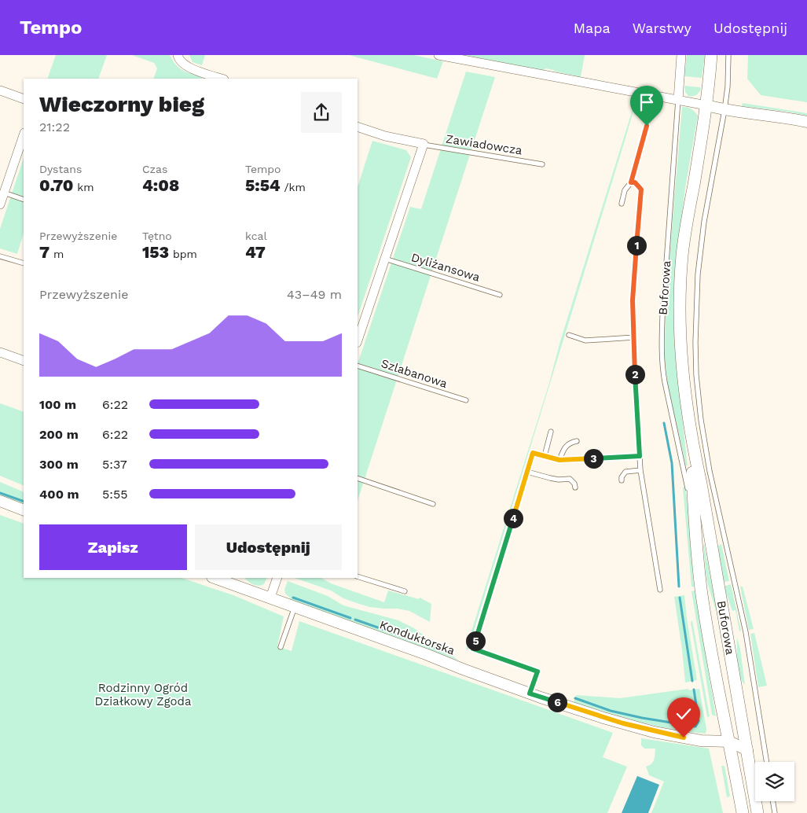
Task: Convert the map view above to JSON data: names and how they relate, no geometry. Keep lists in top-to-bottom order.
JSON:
{
  "streets": {
    "main road": ["Buforowa"],
    "street": ["Konduktorska"],
    "lane": ["Zawiadowcza", "Dyliżansowa", "Szlabanowa"]
  },
  "crossings": [
    ["Buforowa", "Konduktorska"]
  ],
  "parks": ["Rodzinny Ogród Działkowy Zgoda"],
  "page": {
    "header": "Tempo",
    "nav": ["Mapa", "Warstwy", "Udostępnij"],
    "heading": ["Wieczorny bieg", "21:22"],
    "stats": [
      ["Dystans", "0.70 km"],
      ["Czas", "4:08"],
      ["Tempo", "5:54 /km"],
      ["Przewyższenie", "7 m"],
      ["Tętno", "153 bpm"],
      ["kcal", "47"]
    ],
    "pins": [
      "1",
      "2",
      "3",
      "4",
      "5",
      "6"
    ],
    "chart": ["Przewyższenie", "43–49 m"],
    "list": [
      {
        "name": "100 m",
        "note": "6:22"
      },
      {
        "name": "200 m",
        "note": "6:22"
      },
      {
        "name": "300 m",
        "note": "5:37"
      },
      {
        "name": "400 m",
        "note": "5:55"
      }
    ],
    "buttons": ["Zapisz", "Udostępnij"]
  }
}
